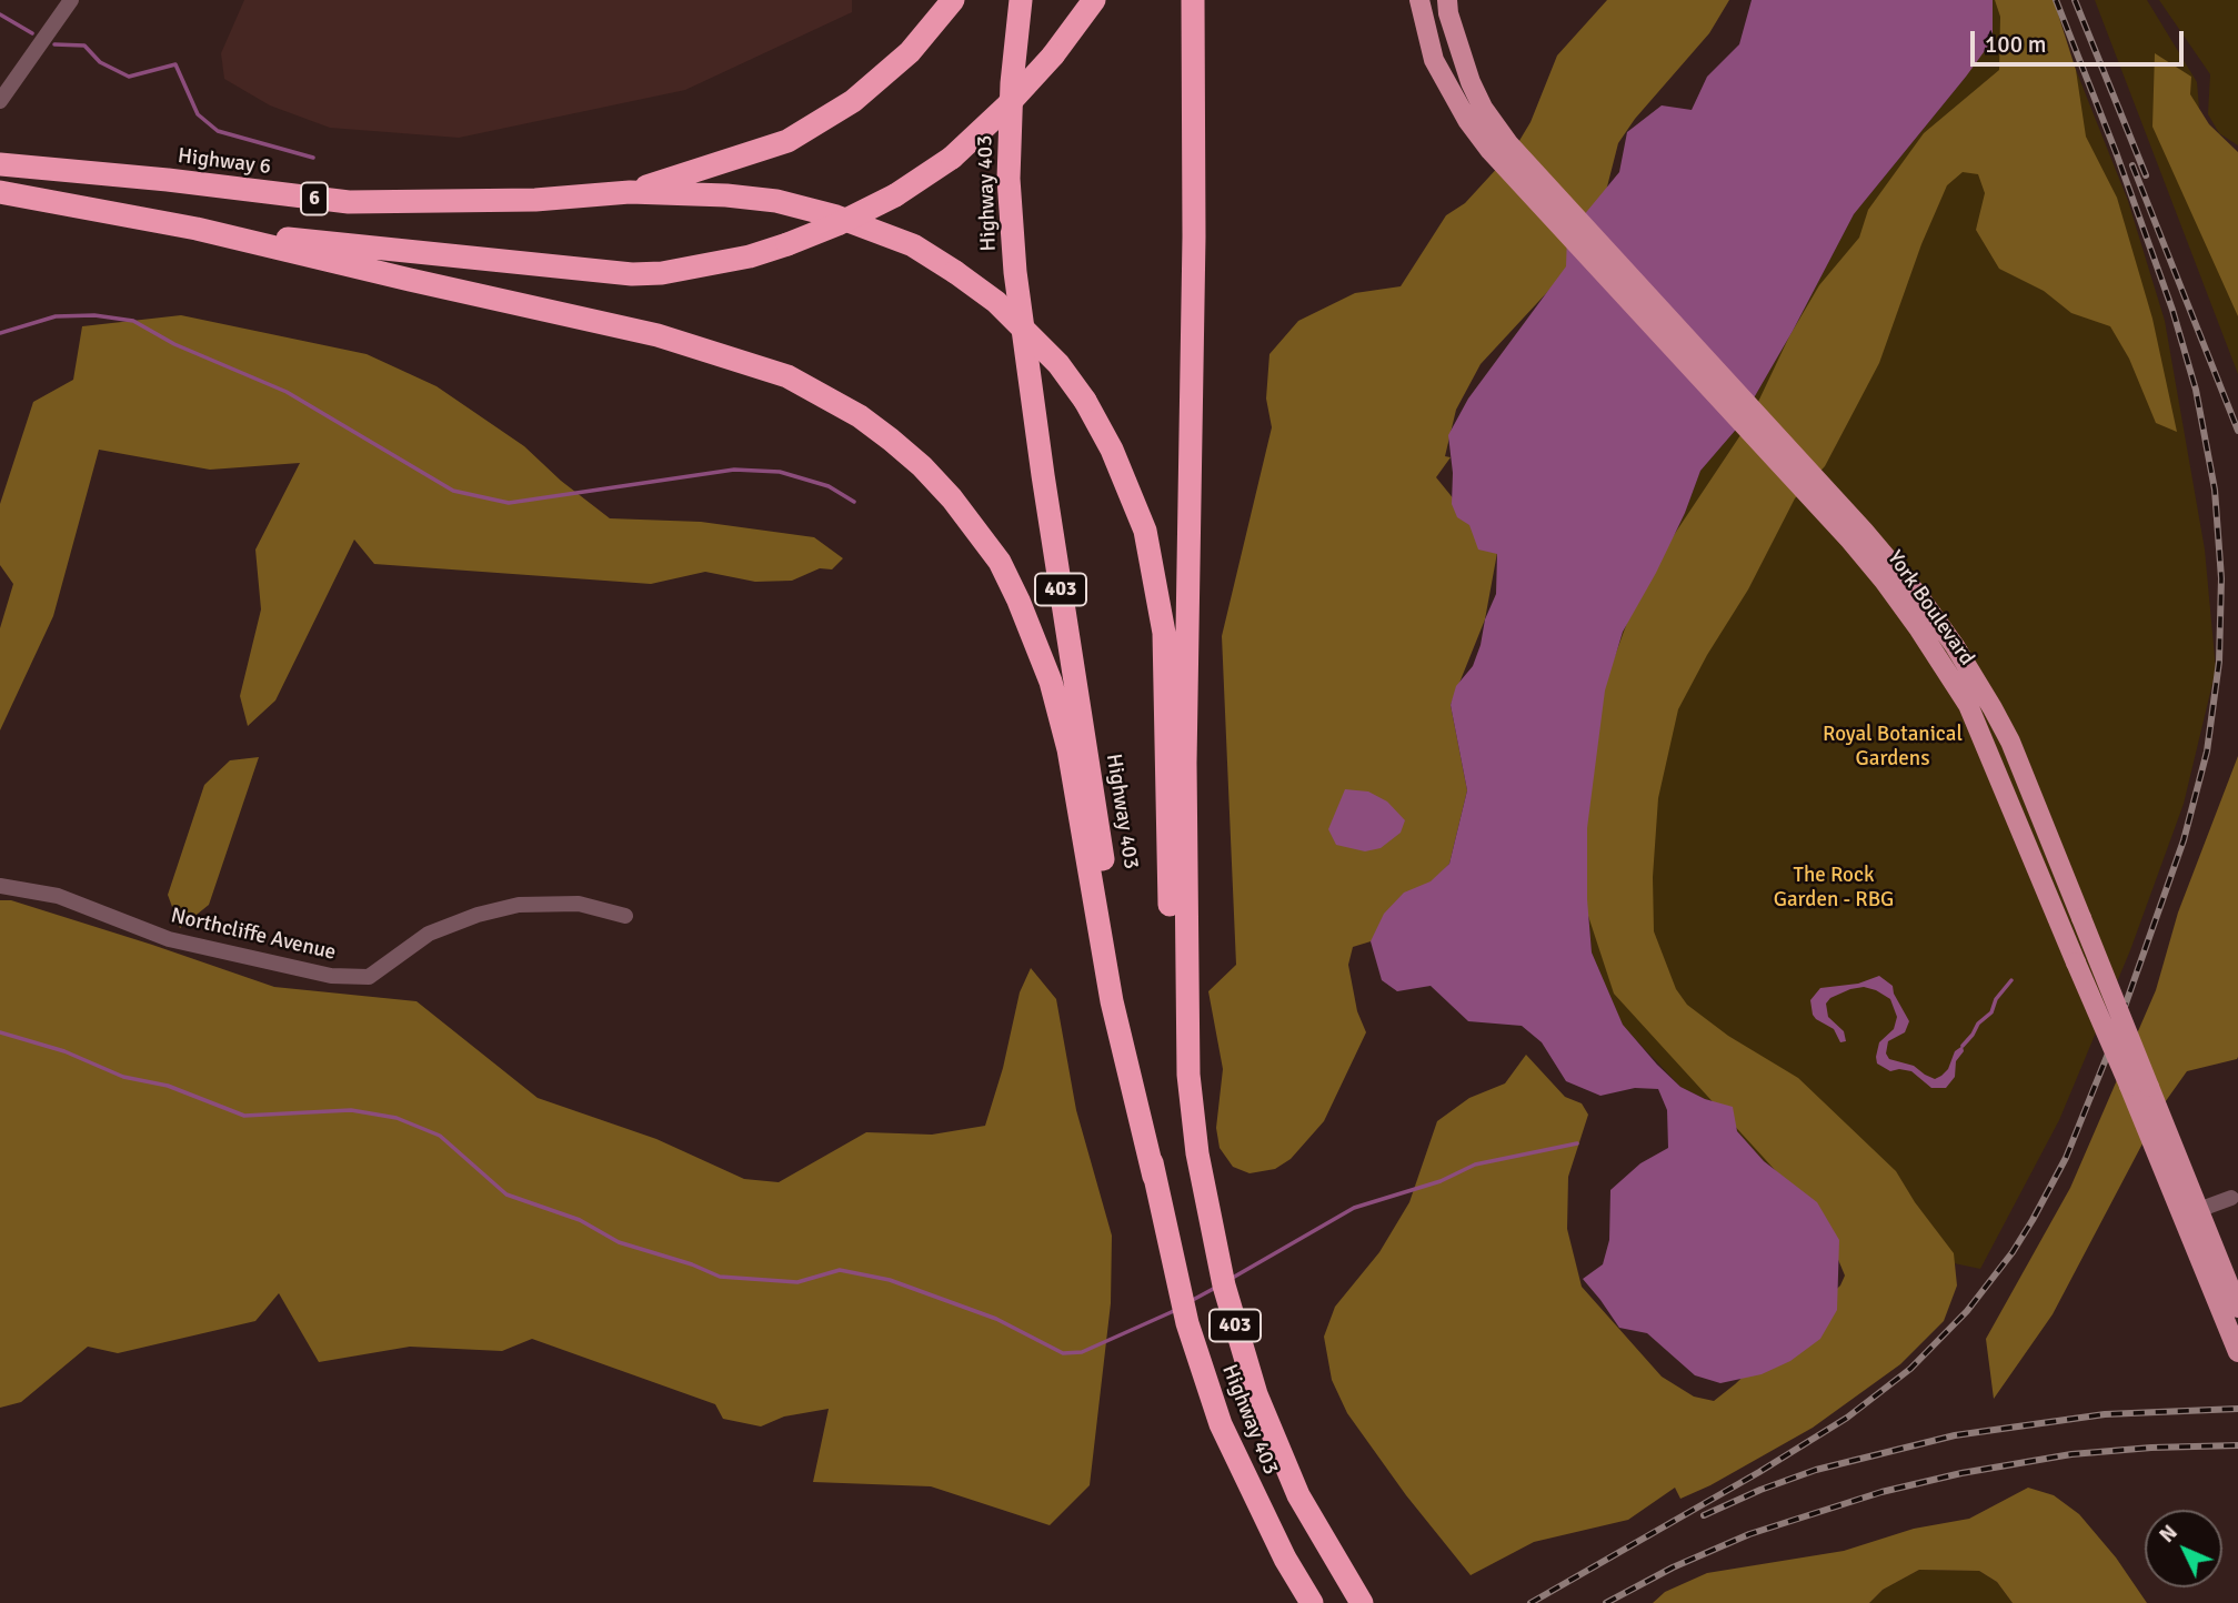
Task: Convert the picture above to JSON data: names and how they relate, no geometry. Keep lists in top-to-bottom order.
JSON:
{
  "streets": {
    "highway": [
      "Highway 6",
      "Highway 403",
      "6",
      "403"
    ],
    "main road": ["York Boulevard"],
    "street": ["Northcliffe Avenue"]
  },
  "parks": ["Royal Botanical Gardens", "The Rock Garden - RBG"],
  "scale_bar": "100 m",
  "north": "top left"
}
